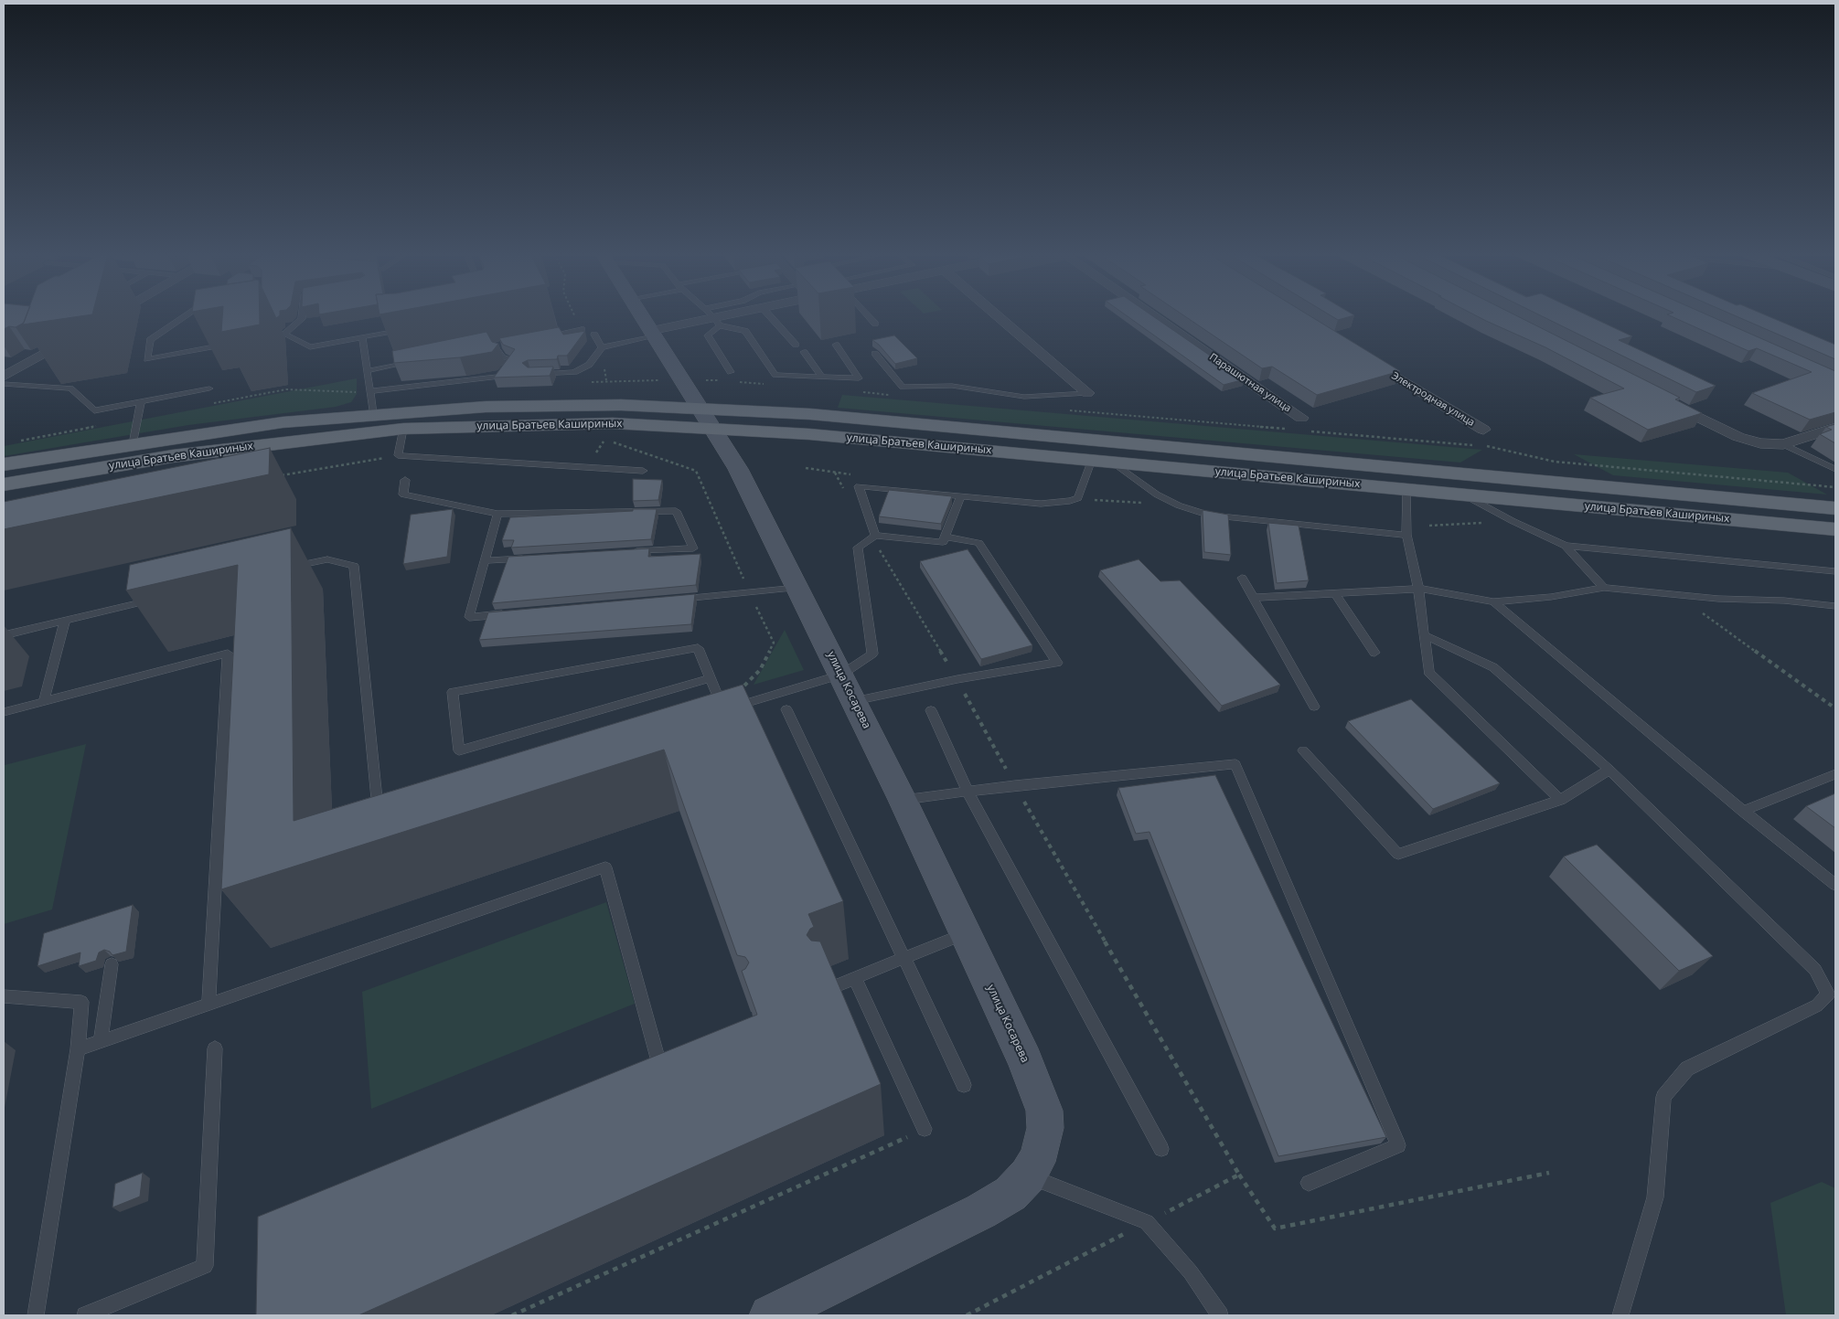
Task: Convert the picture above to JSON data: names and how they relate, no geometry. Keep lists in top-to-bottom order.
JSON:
{
  "streets": {
    "main road": ["улица Братьев Кашириных", "улица Косарева"],
    "street": ["Парашютная улица", "Электродная улица"]
  },
  "crossings": [
    ["улица Братьев Кашириных", "улица Косарева"]
  ]
}
